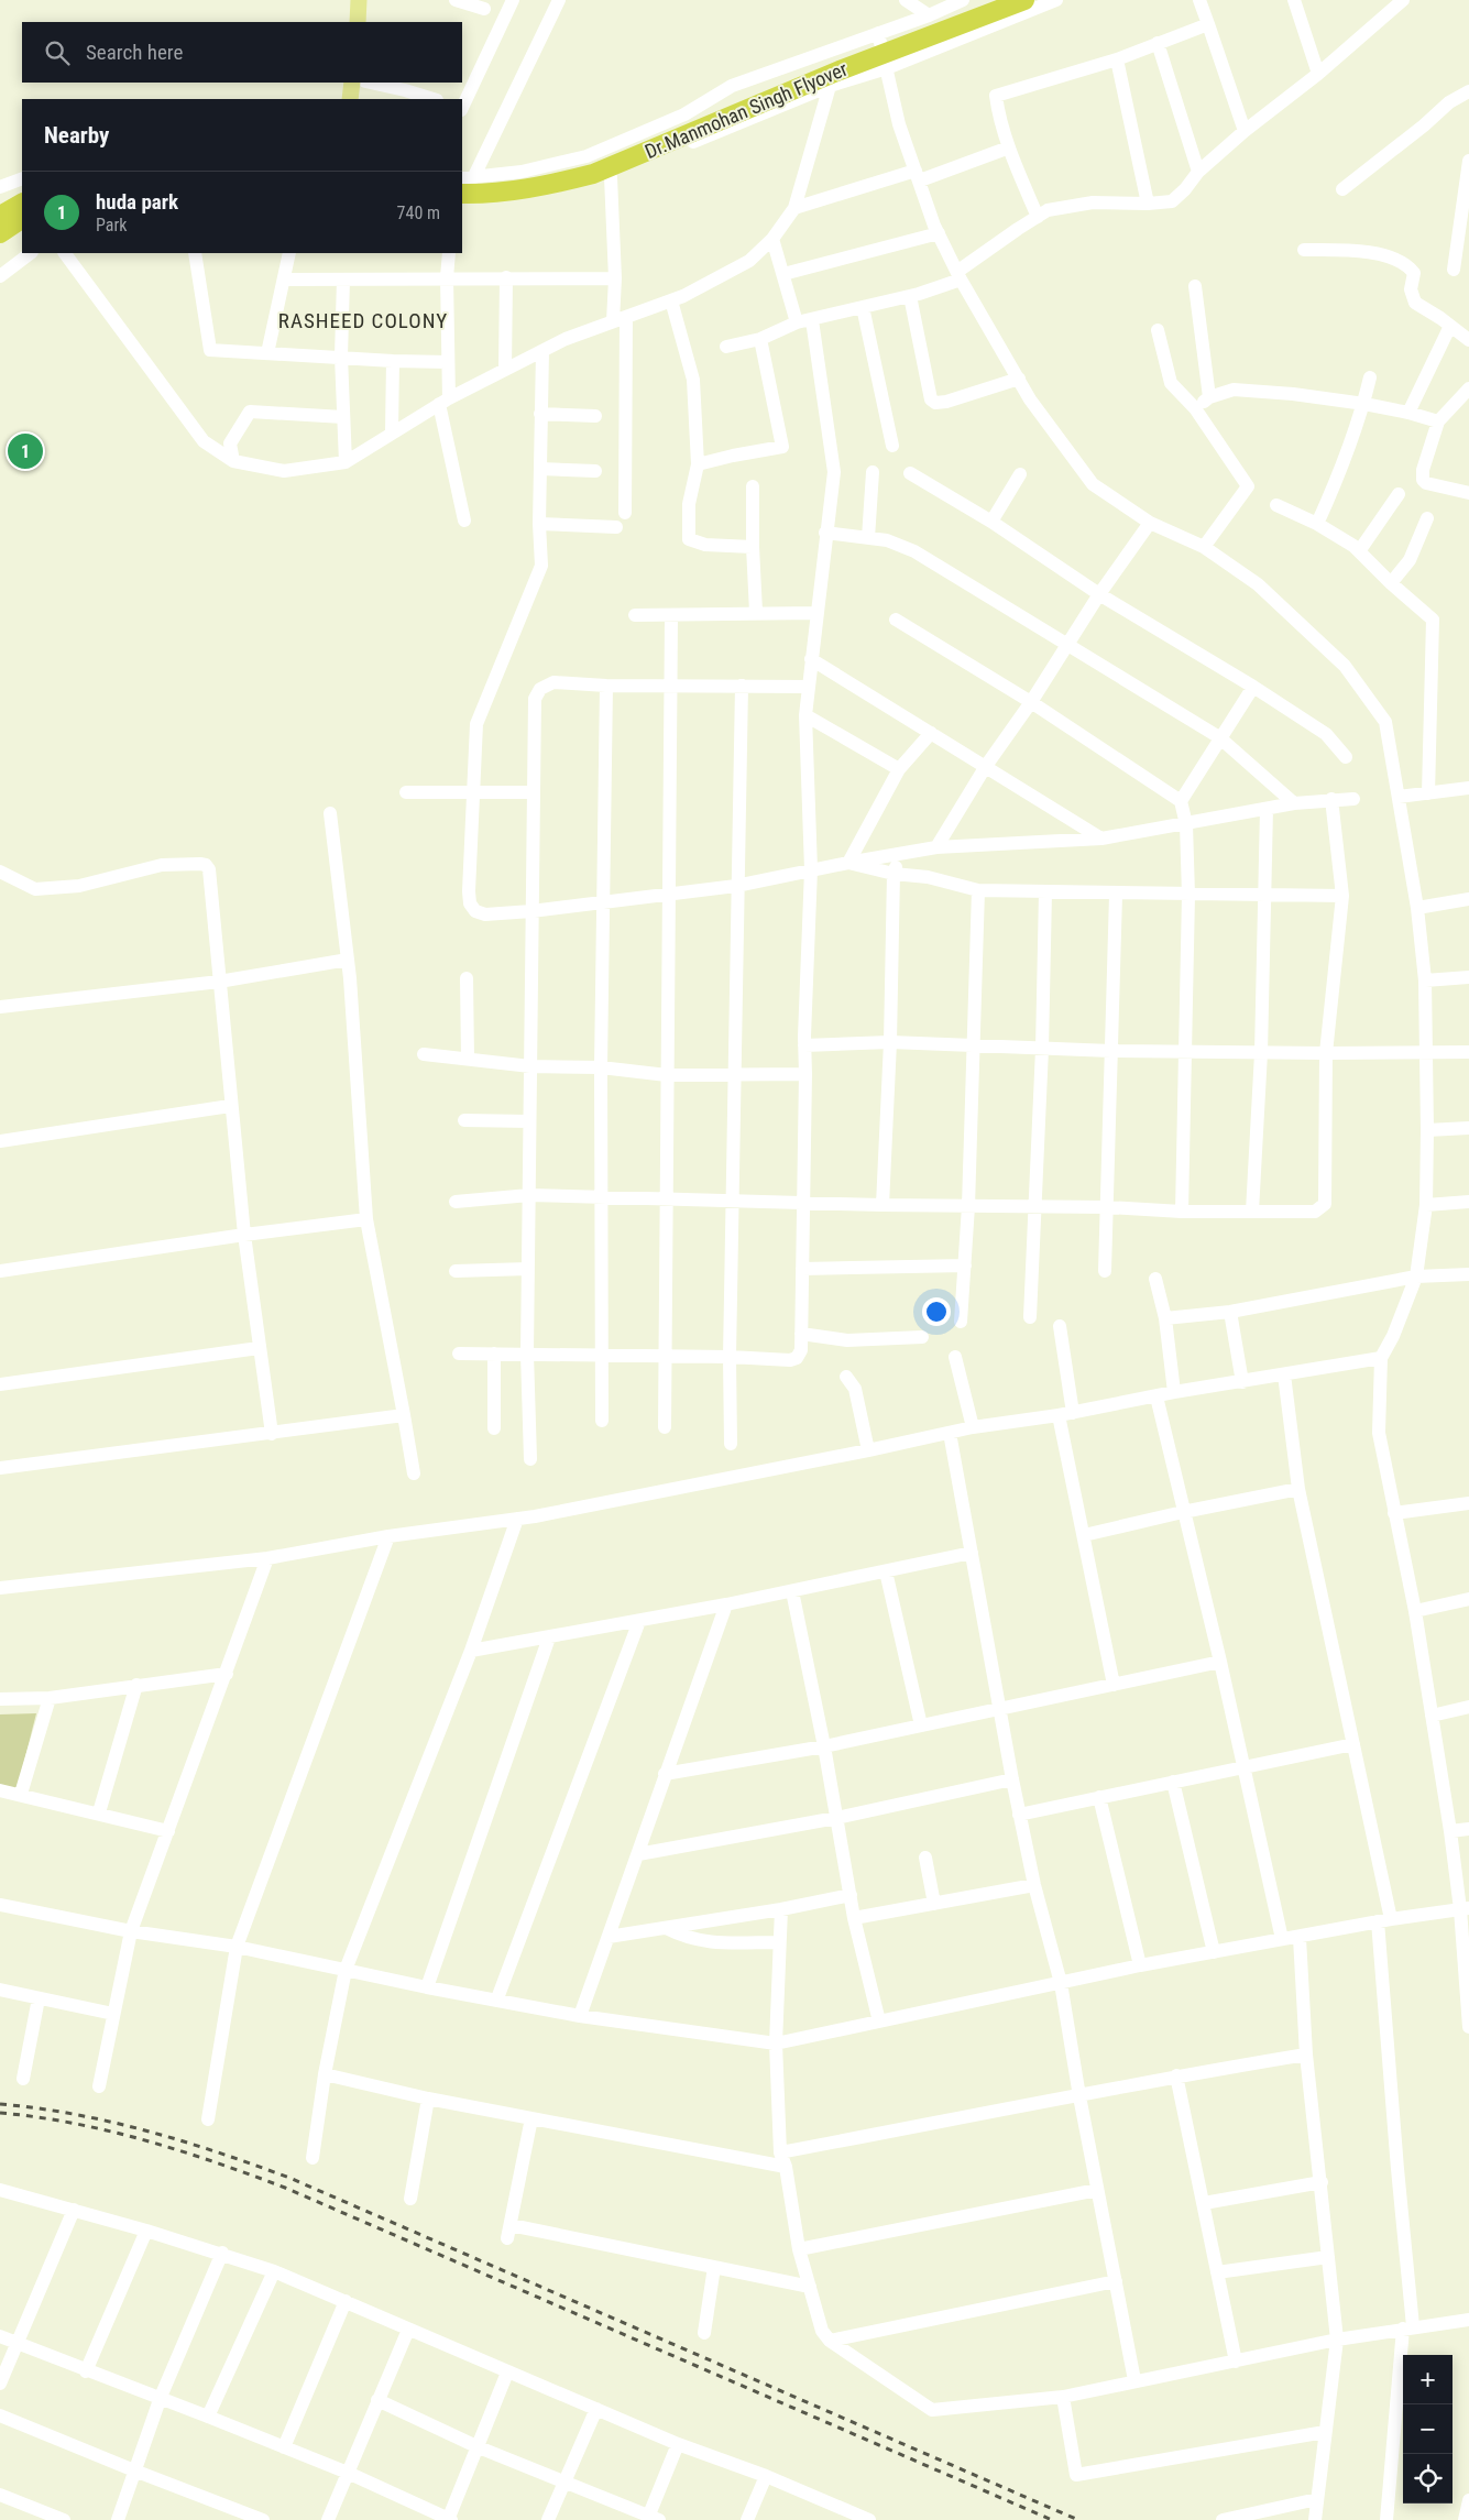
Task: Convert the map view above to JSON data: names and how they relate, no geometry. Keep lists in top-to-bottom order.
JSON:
{
  "streets": {
    "highway": ["Dr.Manmohan Singh Flyover"]
  },
  "districts": ["RASHEED COLONY"],
  "page": {
    "search": "Search here",
    "heading": "Nearby",
    "list": [
      {
        "mark": "1",
        "name": "huda park",
        "note": "Park",
        "value": "740 m"
      }
    ],
    "pins": "1",
    "map_buttons": ["+", "−"]
  }
}
